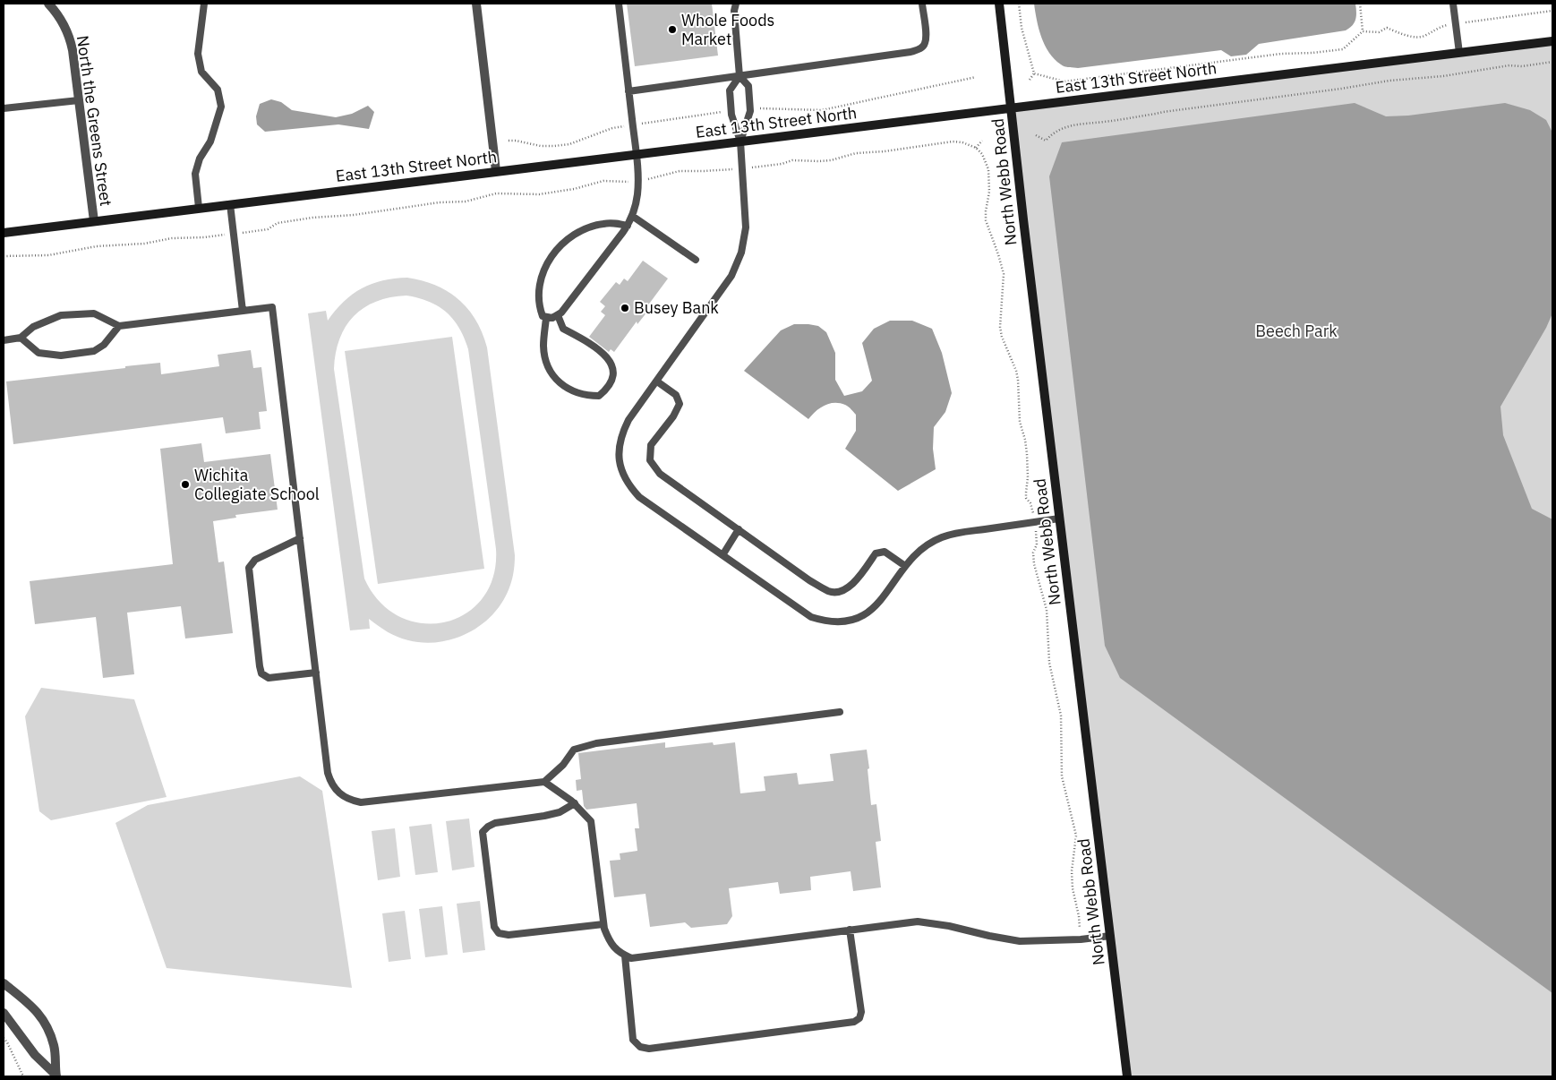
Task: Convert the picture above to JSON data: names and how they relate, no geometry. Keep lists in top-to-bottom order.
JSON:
{
  "streets": {
    "main road": ["East 13th Street North", "North Webb Road"],
    "street": ["North the Greens Street"]
  },
  "crossings": [
    ["East 13th Street North", "North the Greens Street"],
    ["East 13th Street North", "North Webb Road"]
  ],
  "parks": ["Beech Park"],
  "places": ["Whole Foods Market", "Busey Bank", "Wichita Collegiate School"]
}
